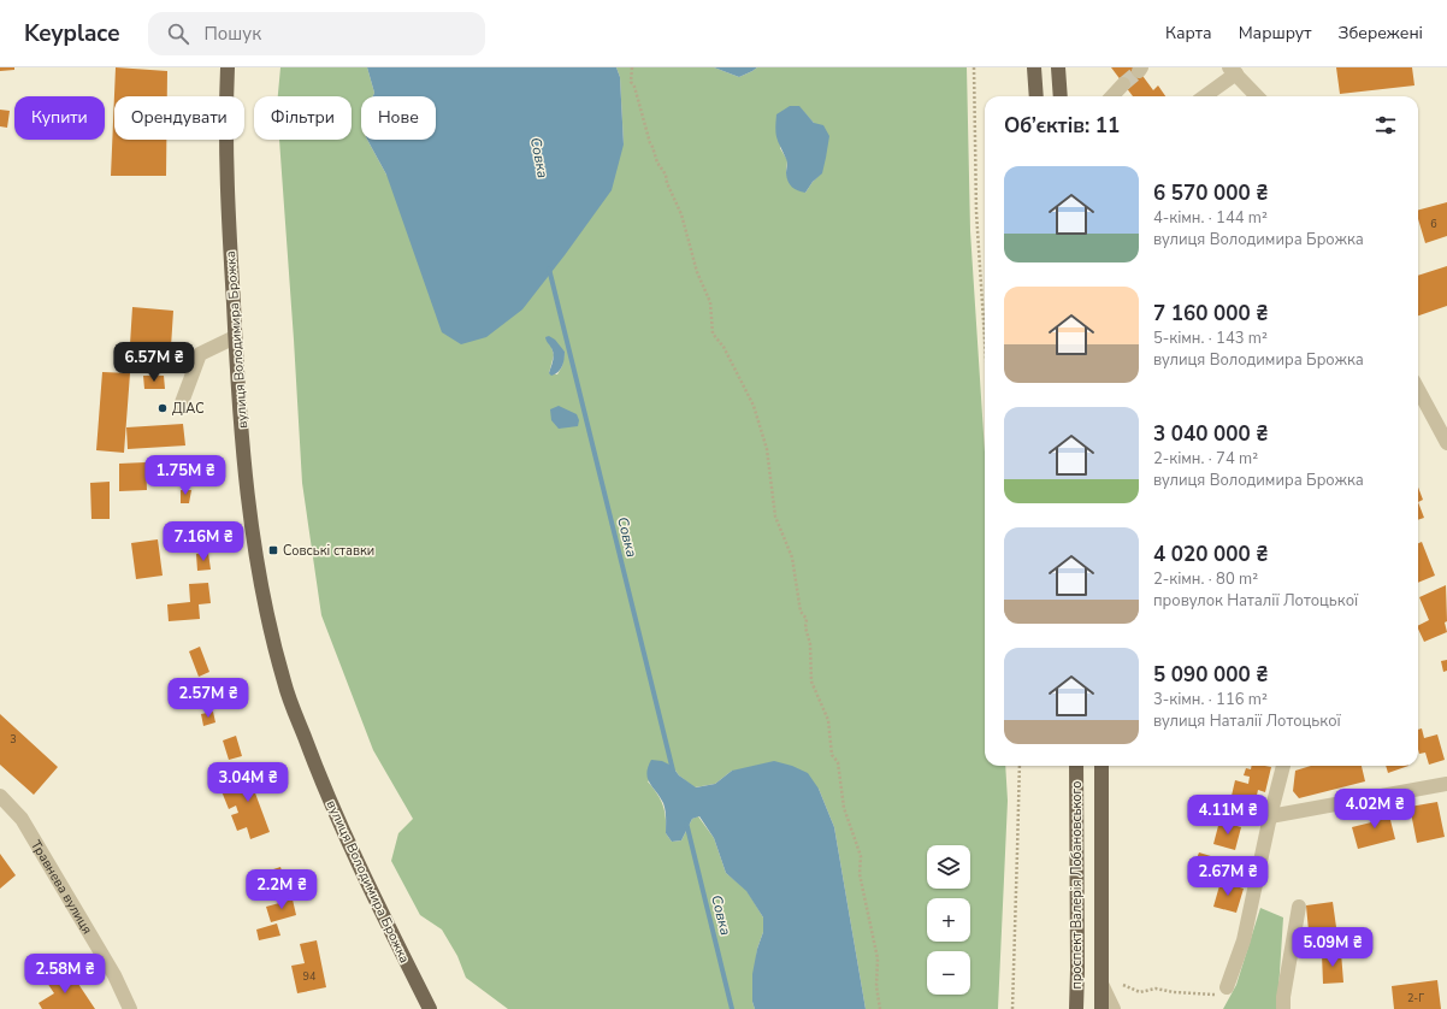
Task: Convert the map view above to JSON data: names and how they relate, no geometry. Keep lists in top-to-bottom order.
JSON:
{
  "streets": {
    "main road": ["вулиця Володимира Брожка", "проспект Валерія Лобановського"],
    "street": ["Травнева вулиця"]
  },
  "water": ["Совка"],
  "places": {
    "other": ["ДІАС"],
    "transit": ["Совські ставки"]
  },
  "house_numbers": [
    "6",
    "3",
    "94",
    "2-Г"
  ],
  "page": {
    "header": "Keyplace",
    "search": "Пошук",
    "nav": ["Карта", "Маршрут", "Збережені"],
    "chip": [
      "Купити",
      "Орендувати",
      "Фільтри",
      "Нове"
    ],
    "heading": "Об’єктів: 11",
    "list": [
      {
        "name": "6 570 000 ₴",
        "note": "4-кімн. · 144 m² · вулиця Володимира Брожка"
      },
      {
        "name": "7 160 000 ₴",
        "note": "5-кімн. · 143 m² · вулиця Володимира Брожка"
      },
      {
        "name": "3 040 000 ₴",
        "note": "2-кімн. · 74 m² · вулиця Володимира Брожка"
      },
      {
        "name": "4 020 000 ₴",
        "note": "2-кімн. · 80 m² · провулок Наталії Лотоцької"
      },
      {
        "name": "5 090 000 ₴",
        "note": "3-кімн. · 116 m² · вулиця Наталії Лотоцької"
      }
    ],
    "price": [
      "6.57M ₴",
      "1.75M ₴",
      "7.16M ₴",
      "2.57M ₴",
      "3.04M ₴",
      "4.02M ₴",
      "4.11M ₴",
      "2.67M ₴",
      "2.2M ₴",
      "5.09M ₴",
      "2.58M ₴"
    ],
    "map_buttons": ["+", "−"]
  }
}
